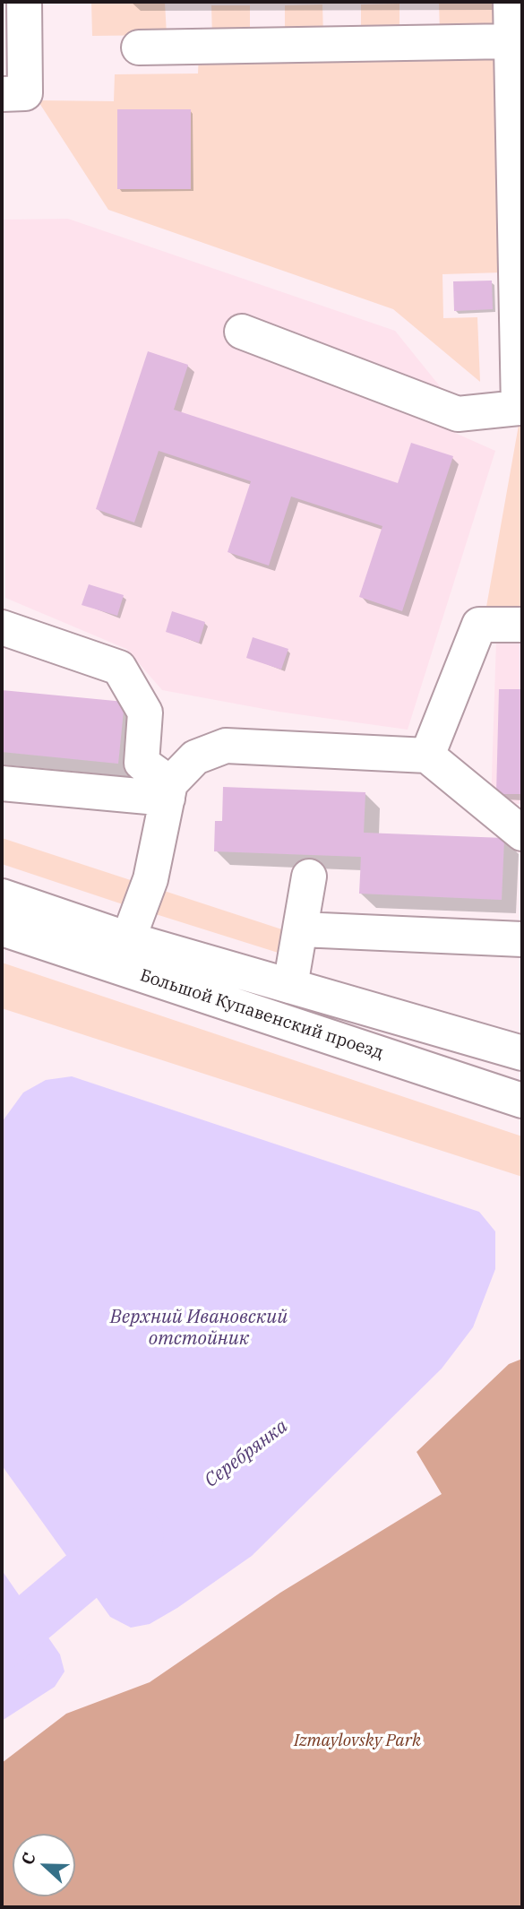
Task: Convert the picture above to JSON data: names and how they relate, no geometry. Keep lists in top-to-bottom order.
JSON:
{
  "streets": {
    "main road": ["Большой Купавенский проезд"]
  },
  "water": ["Верхний Ивановский отстойник", "Серебрянка"],
  "parks": ["Izmaylovsky Park"],
  "north": "left"
}
